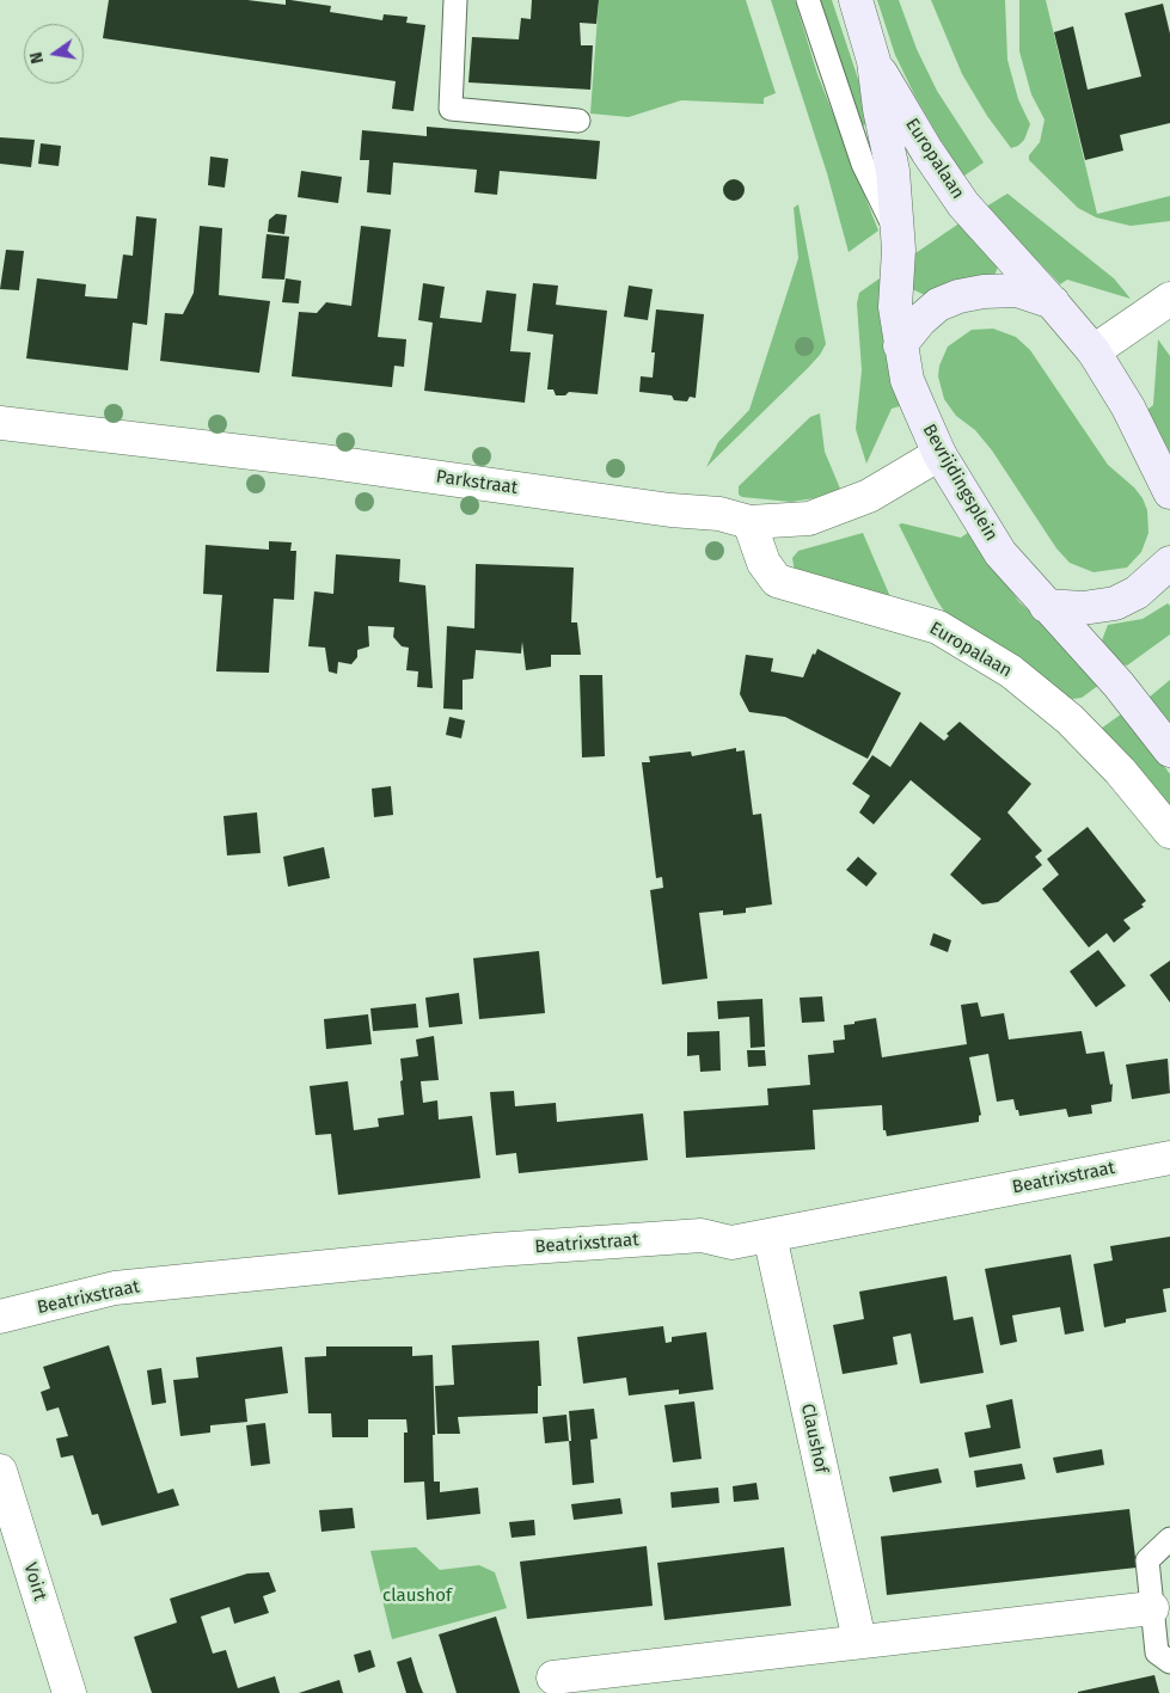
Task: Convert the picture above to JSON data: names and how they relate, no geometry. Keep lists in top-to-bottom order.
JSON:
{
  "streets": {
    "main road": ["Europalaan", "Bevrijdingsplein"],
    "street": [
      "Parkstraat",
      "Beatrixstraat",
      "Claushof",
      "Voirt"
    ]
  },
  "crossings": [
    ["Europalaan", "Parkstraat"],
    ["Europalaan", "Bevrijdingsplein"],
    ["Parkstraat", "Bevrijdingsplein"],
    ["Beatrixstraat", "Claushof"]
  ],
  "parks": ["claushof"],
  "north": "left"
}
